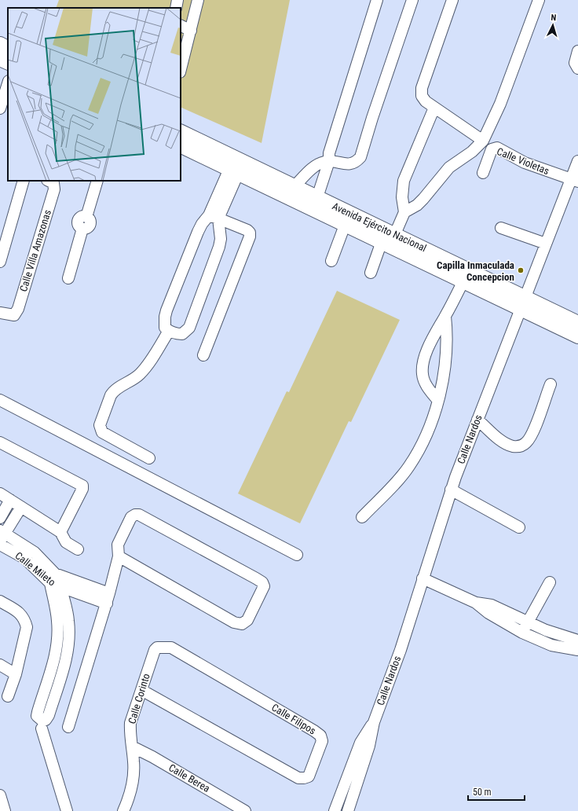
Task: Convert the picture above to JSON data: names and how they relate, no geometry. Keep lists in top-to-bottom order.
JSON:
{
  "streets": {
    "main road": ["Avenida Ejército Nacional"],
    "street": [
      "Calle Violetas",
      "Calle Villa Amazonas",
      "Calle Nardos",
      "Calle Mileto",
      "Calle Corinto",
      "Calle Filipos",
      "Calle Berea"
    ]
  },
  "crossings": [
    ["Calle Violetas", "Calle Nardos"],
    ["Avenida Ejército Nacional", "Calle Nardos"],
    ["Calle Corinto", "Calle Filipos"],
    ["Calle Corinto", "Calle Berea"]
  ],
  "places": ["Capilla Inmaculada Concepcion"],
  "scale_bar": "50 m",
  "north": "top"
}
